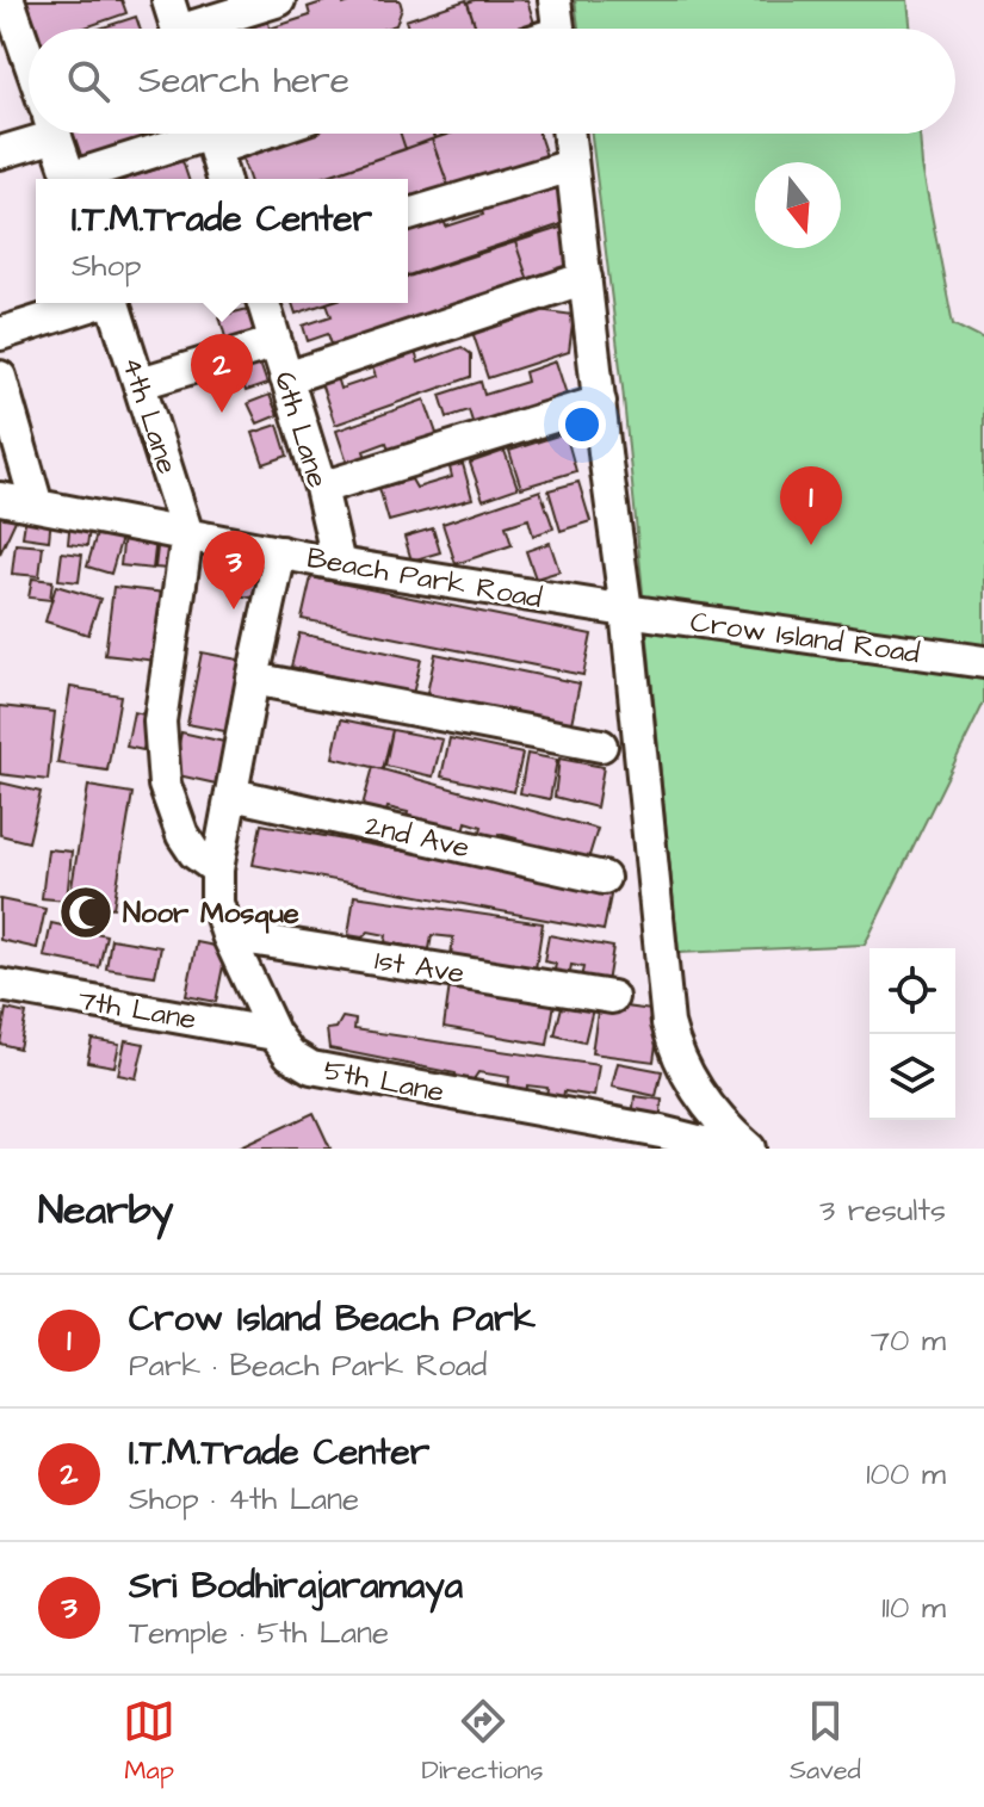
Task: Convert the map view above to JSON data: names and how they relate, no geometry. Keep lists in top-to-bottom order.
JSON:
{
  "streets": {
    "street": [
      "4th Lane",
      "6th Lane",
      "Beach Park Road",
      "Crow Island Road",
      "2nd Ave",
      "1st Ave",
      "7th Lane",
      "5th Lane"
    ]
  },
  "crossings": [
    ["4th Lane", "Beach Park Road"],
    ["6th Lane", "Beach Park Road"],
    ["Beach Park Road", "Crow Island Road"],
    ["Beach Park Road", "5th Lane"],
    ["2nd Ave", "5th Lane"],
    ["1st Ave", "5th Lane"],
    ["7th Lane", "5th Lane"]
  ],
  "places": {
    "mosque": ["Noor Mosque"]
  },
  "north": "bottom",
  "page": {
    "search": "Search here",
    "popup": ["I.T.M.Trade Center", "Shop"],
    "pins": ["2", "1", "3"],
    "heading": ["Nearby", "3 results"],
    "list": [
      {
        "mark": "1",
        "name": "Crow Island Beach Park",
        "note": "Park · Beach Park Road",
        "value": "70 m"
      },
      {
        "mark": "2",
        "name": "I.T.M.Trade Center",
        "note": "Shop · 4th Lane",
        "value": "100 m"
      },
      {
        "mark": "3",
        "name": "Sri Bodhirajaramaya",
        "note": "Temple · 5th Lane",
        "value": "110 m"
      }
    ],
    "nav": ["Map", "Directions", "Saved"]
  }
}
